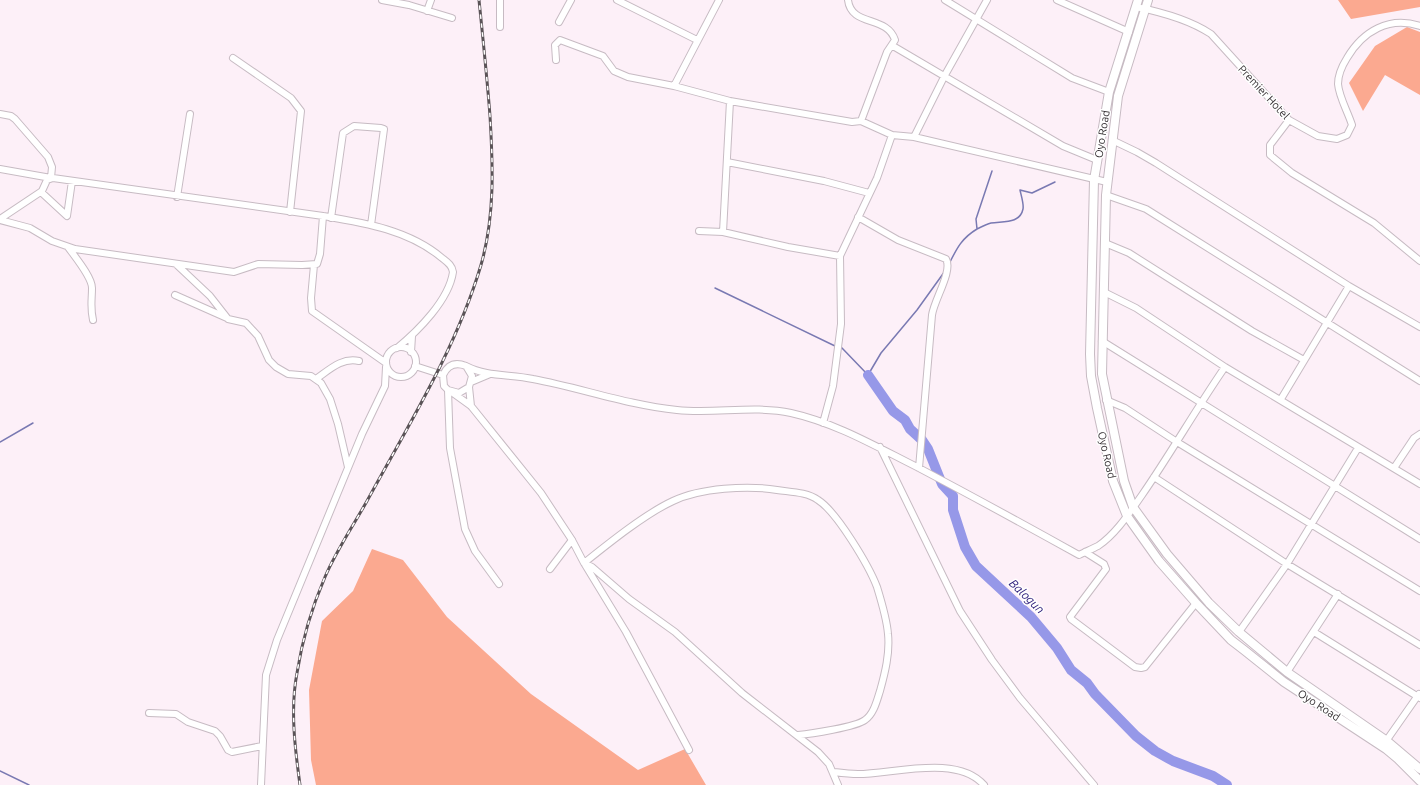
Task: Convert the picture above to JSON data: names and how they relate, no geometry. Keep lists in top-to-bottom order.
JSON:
{
  "streets": {
    "main road": ["Oyo Road"],
    "street": ["Premier Hotel"]
  },
  "crossings": [
    ["Premier Hotel", "Oyo Road"]
  ],
  "water": ["Balogun"]
}
